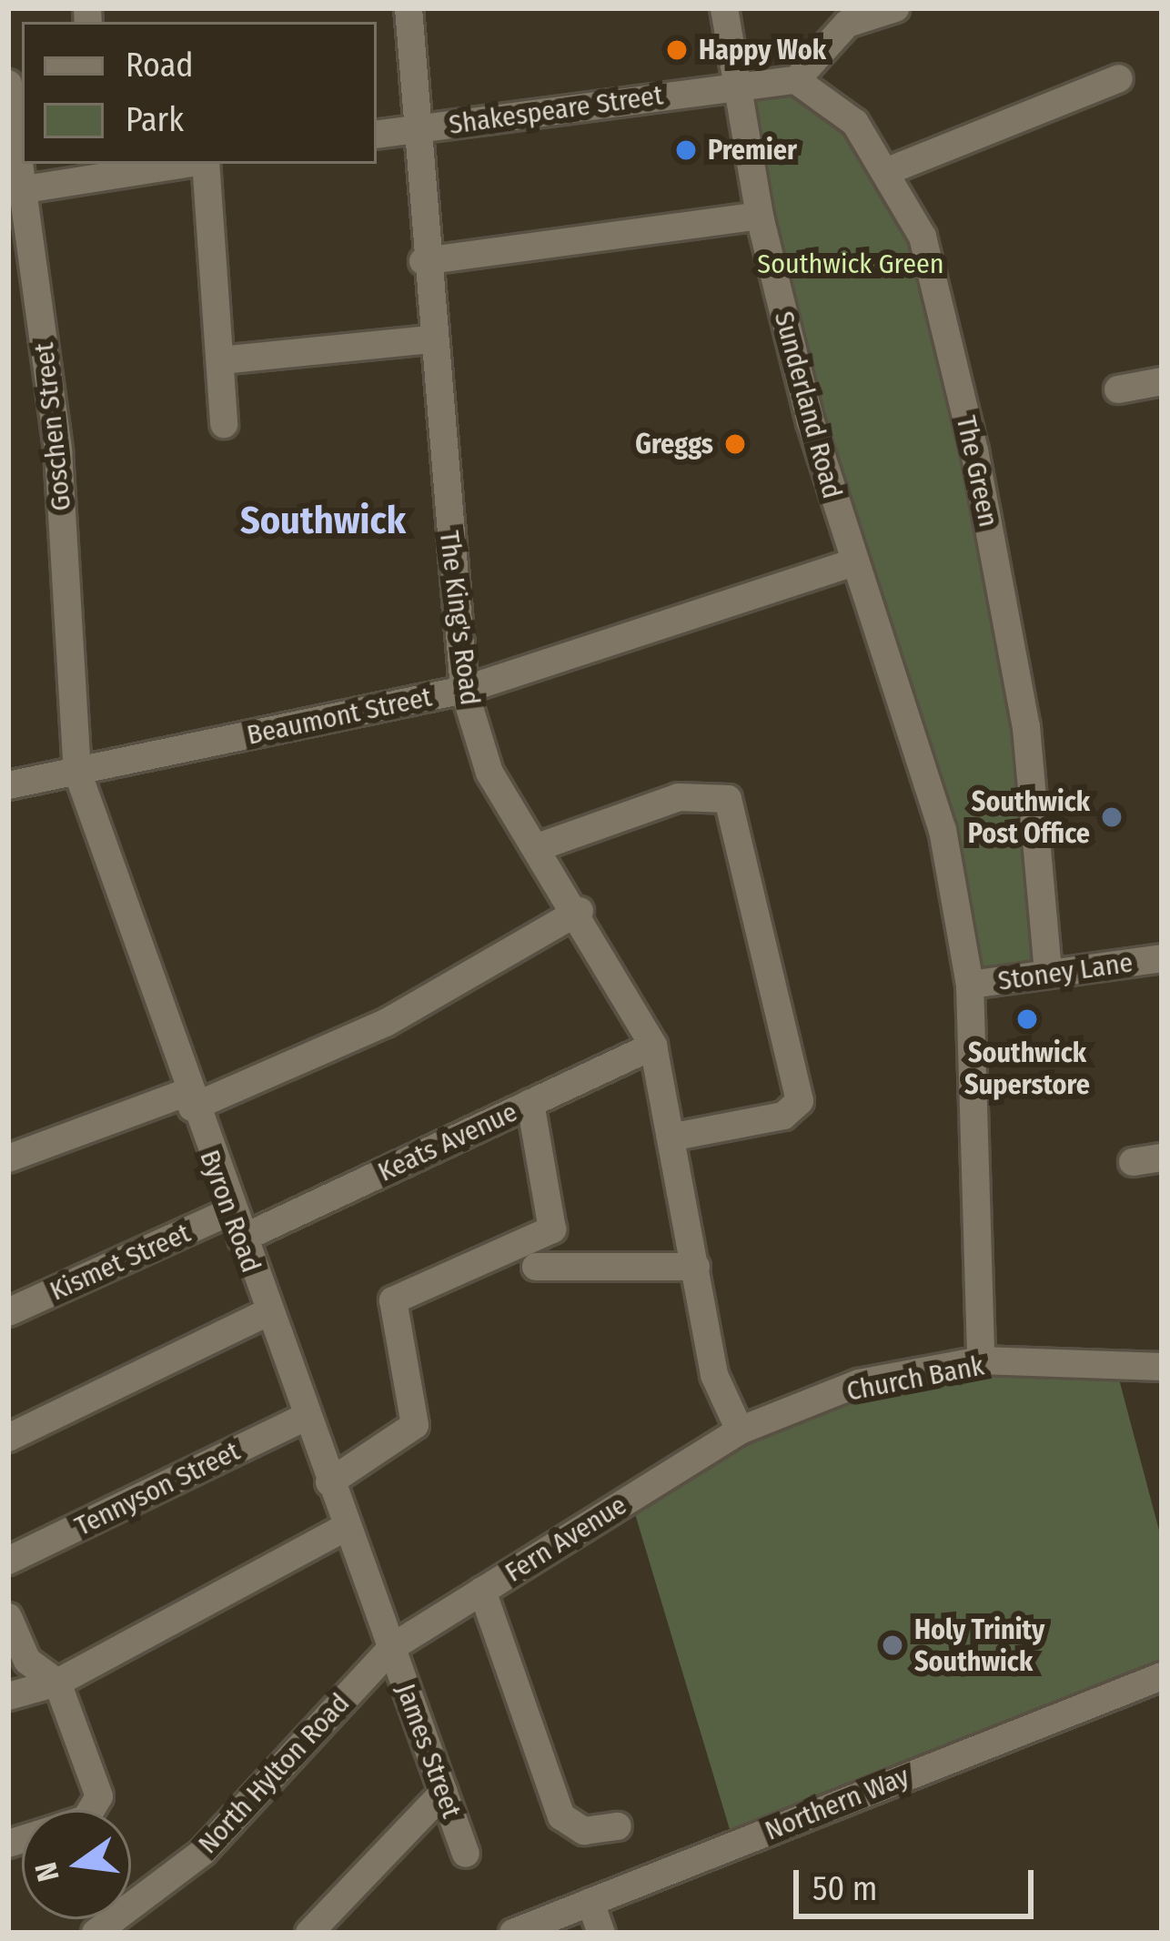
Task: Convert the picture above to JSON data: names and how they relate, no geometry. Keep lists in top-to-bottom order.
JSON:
{
  "streets": {
    "street": [
      "Shakespeare Street",
      "Sunderland Road",
      "Goschen Street",
      "The Green",
      "The King's Road",
      "Beaumont Street",
      "Stoney Lane",
      "Keats Avenue",
      "Byron Road",
      "Kismet Street",
      "Church Bank",
      "Tennyson Street",
      "Fern Avenue",
      "James Street",
      "North Hylton Road",
      "Northern Way"
    ]
  },
  "crossings": [
    ["Shakespeare Street", "Sunderland Road"],
    ["Shakespeare Street", "The King's Road"],
    ["Sunderland Road", "Beaumont Street"],
    ["Sunderland Road", "Stoney Lane"],
    ["Goschen Street", "Beaumont Street"],
    ["Goschen Street", "Byron Road"],
    ["The Green", "Stoney Lane"],
    ["The King's Road", "Beaumont Street"],
    ["The King's Road", "Keats Avenue"],
    ["The King's Road", "Church Bank"],
    ["The King's Road", "Fern Avenue"],
    ["Beaumont Street", "Byron Road"],
    ["Keats Avenue", "Byron Road"],
    ["Keats Avenue", "Kismet Street"],
    ["Byron Road", "Kismet Street"],
    ["Byron Road", "Tennyson Street"],
    ["Byron Road", "Fern Avenue"],
    ["Byron Road", "James Street"],
    ["Byron Road", "North Hylton Road"],
    ["Church Bank", "Fern Avenue"],
    ["Fern Avenue", "James Street"],
    ["Fern Avenue", "North Hylton Road"],
    ["James Street", "North Hylton Road"]
  ],
  "districts": ["Southwick"],
  "parks": ["Southwick Green"],
  "places": [
    "Happy Wok",
    "Premier",
    "Greggs",
    "Southwick Post Office",
    "Southwick Superstore",
    "Holy Trinity Southwick"
  ],
  "legend": ["Road", "Park"],
  "scale_bar": "50 m",
  "north": "left"
}
